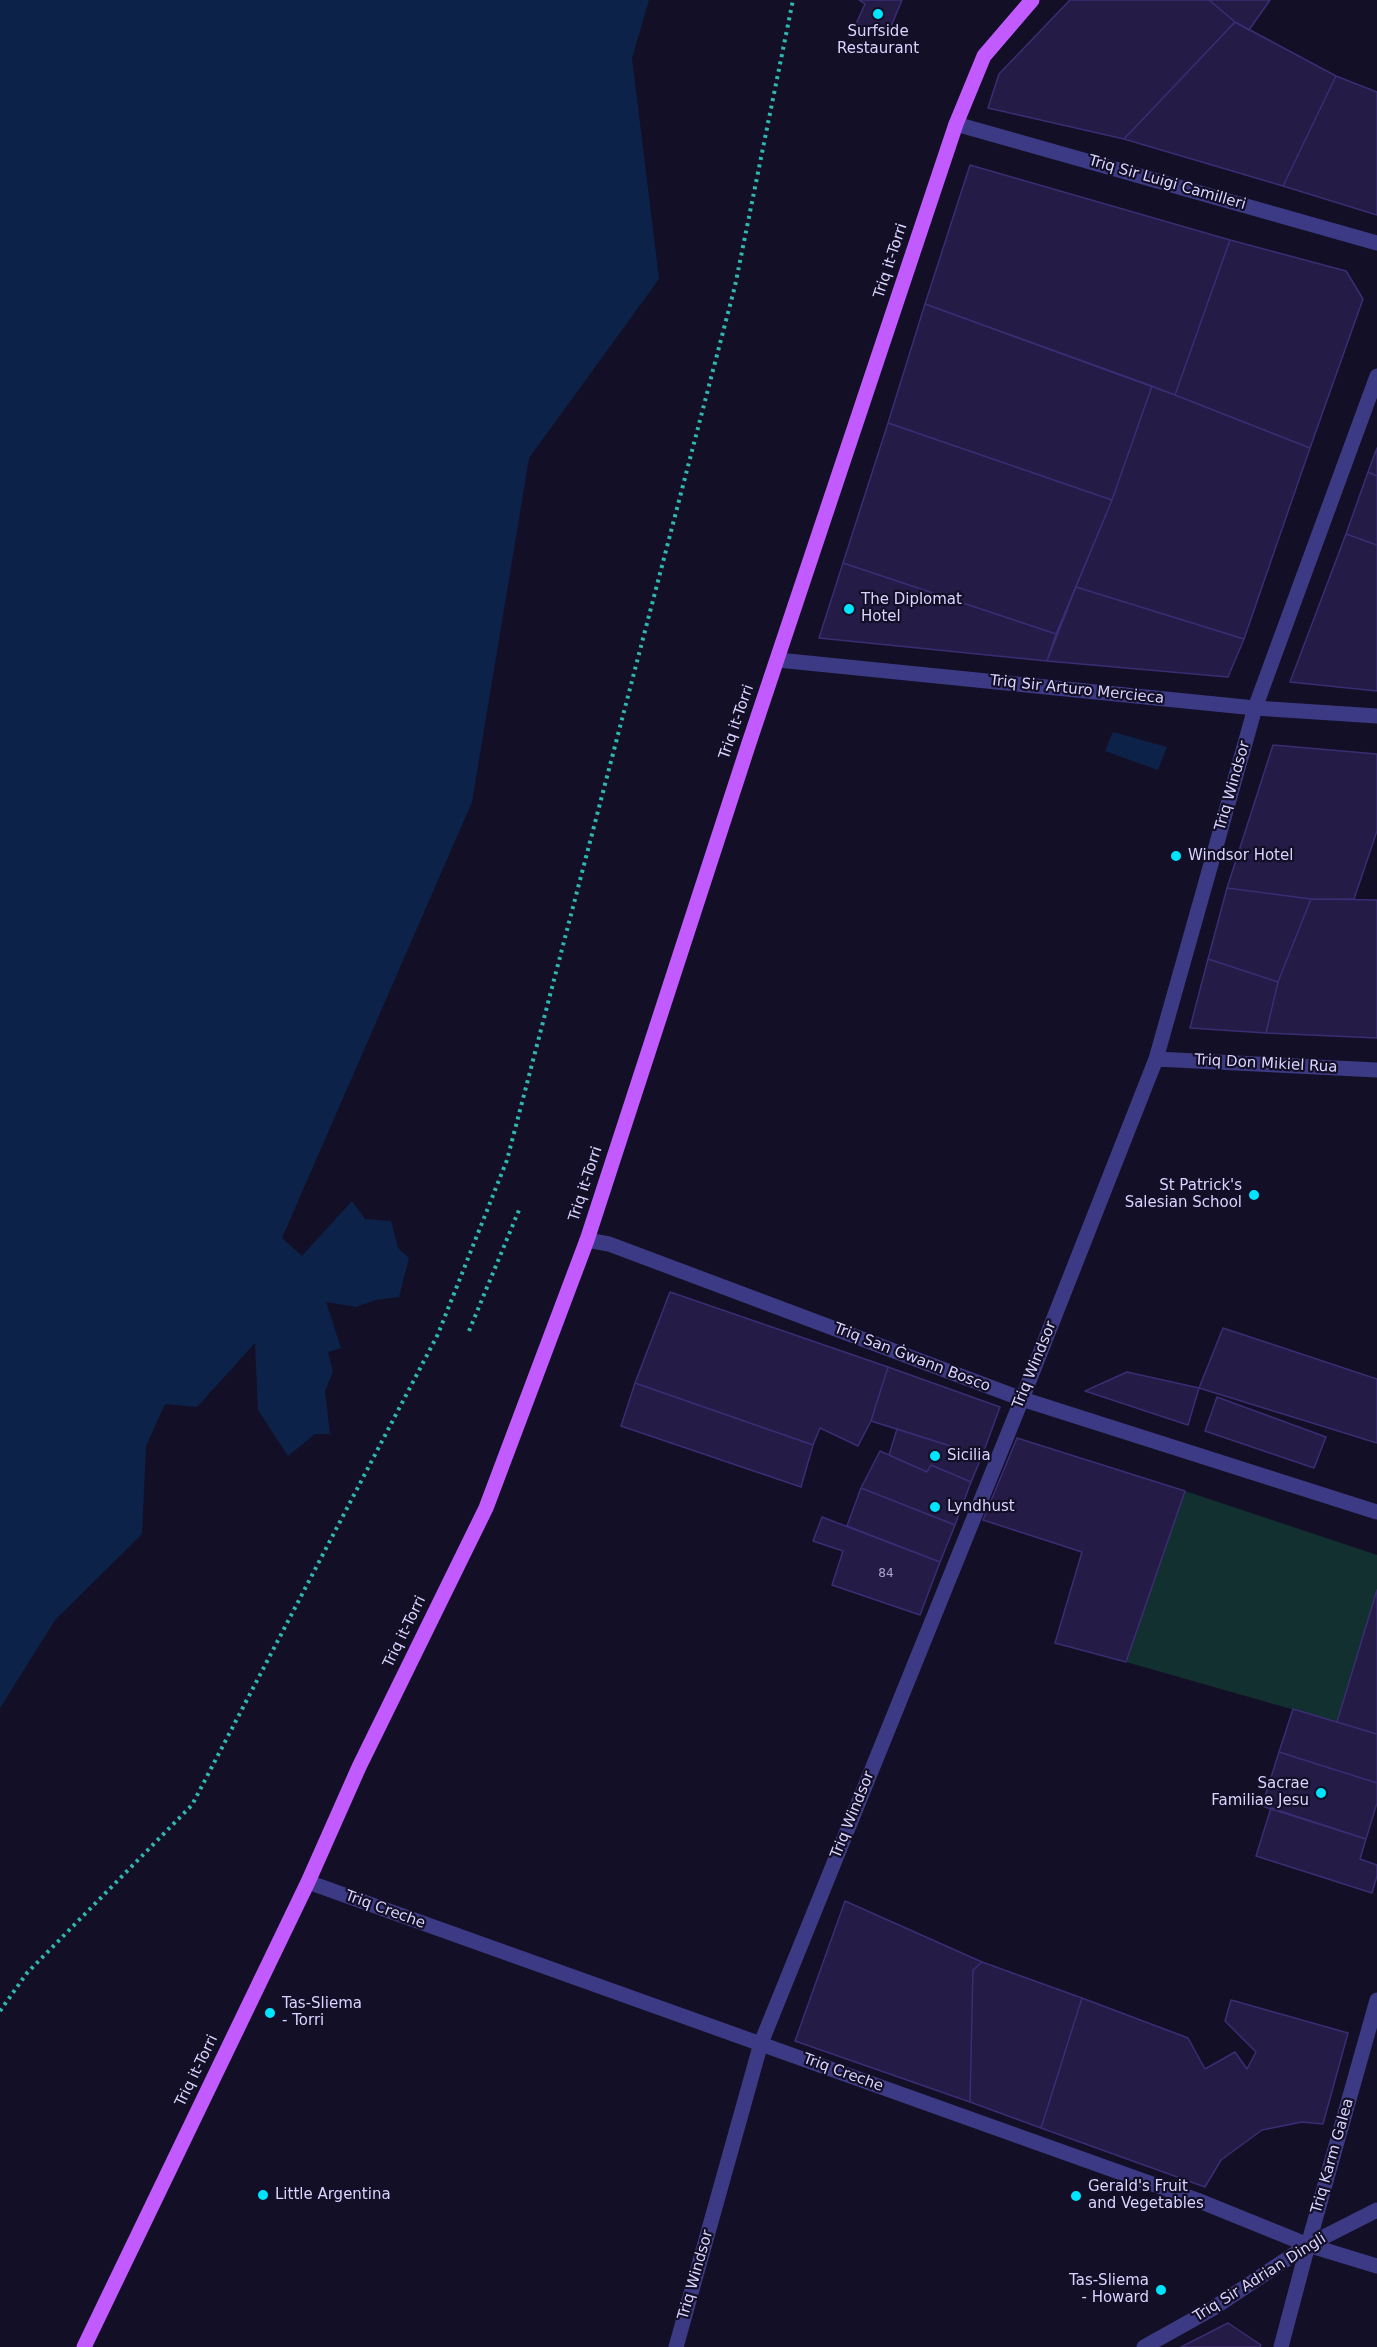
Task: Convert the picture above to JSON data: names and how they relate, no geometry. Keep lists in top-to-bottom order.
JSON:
{
  "streets": {
    "main road": ["Triq it-Torri"],
    "street": [
      "Triq Sir Luigi Camilleri",
      "Triq Sir Arturo Mercieca",
      "Triq Windsor",
      "Triq Don Mikiel Rua",
      "Triq San Ġwann Bosco",
      "Triq Creche",
      "Triq Karm Galea",
      "Triq Sir Adrian Dingli"
    ]
  },
  "crossings": [
    ["Triq Sir Luigi Camilleri", "Triq it-Torri"],
    ["Triq it-Torri", "Triq Sir Arturo Mercieca"],
    ["Triq it-Torri", "Triq San Ġwann Bosco"],
    ["Triq it-Torri", "Triq Creche"],
    ["Triq Sir Arturo Mercieca", "Triq Windsor"],
    ["Triq Windsor", "Triq Don Mikiel Rua"],
    ["Triq Windsor", "Triq San Ġwann Bosco"],
    ["Triq Windsor", "Triq Creche"],
    ["Triq Creche", "Triq Karm Galea"],
    ["Triq Creche", "Triq Sir Adrian Dingli"],
    ["Triq Karm Galea", "Triq Sir Adrian Dingli"]
  ],
  "places": [
    "Surfside Restaurant",
    "The Diplomat Hotel",
    "Windsor Hotel",
    "St Patrick's Salesian School",
    "Sicilia",
    "Lyndhust",
    "Sacrae Familiae Jesu",
    "Tas-Sliema - Torri",
    "Little Argentina",
    "Gerald's Fruit and Vegetables",
    "Tas-Sliema - Howard"
  ],
  "house_numbers": ["84"]
}
